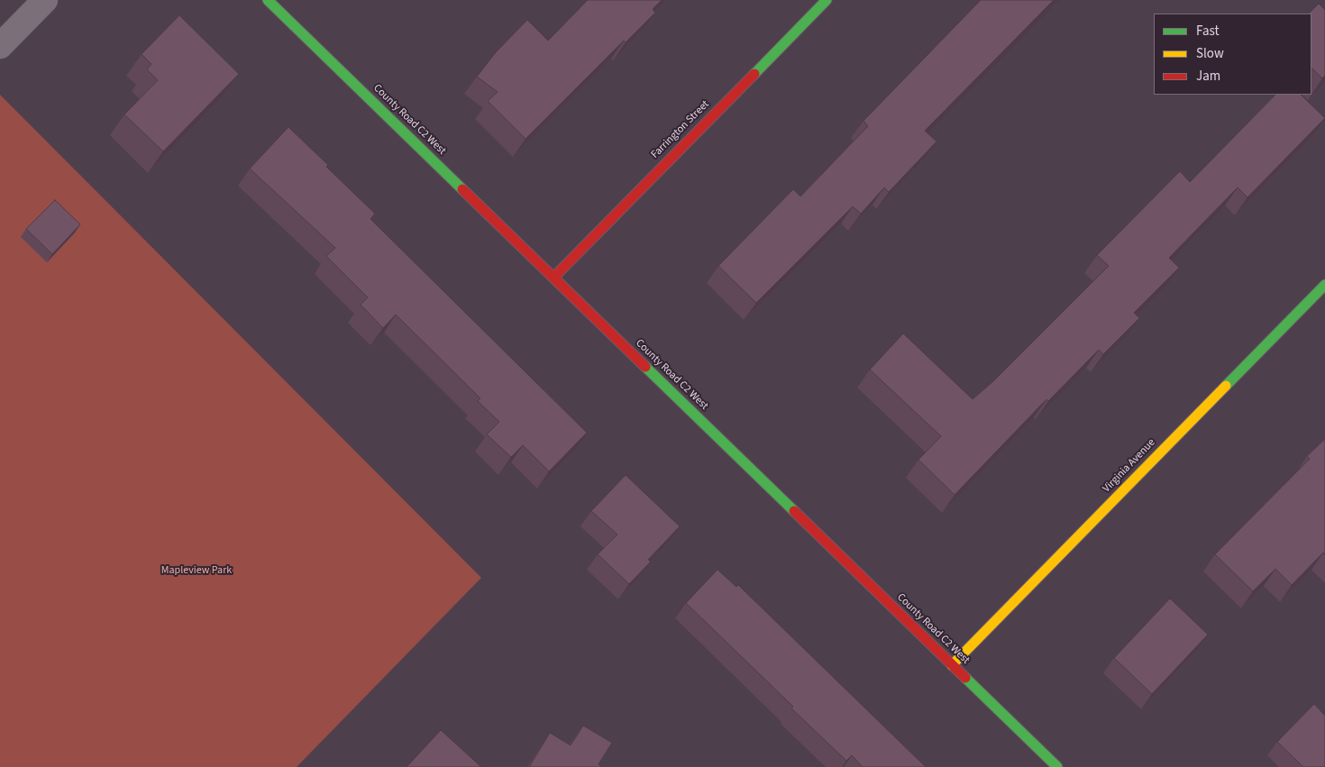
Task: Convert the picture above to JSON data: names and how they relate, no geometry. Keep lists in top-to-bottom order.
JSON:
{
  "streets": {
    "street": ["County Road C2 West", "Farrington Street", "Virginia Avenue"]
  },
  "crossings": [
    ["County Road C2 West", "Farrington Street"],
    ["County Road C2 West", "Virginia Avenue"]
  ],
  "parks": ["Mapleview Park"],
  "legend": ["Fast", "Slow", "Jam"]
}
